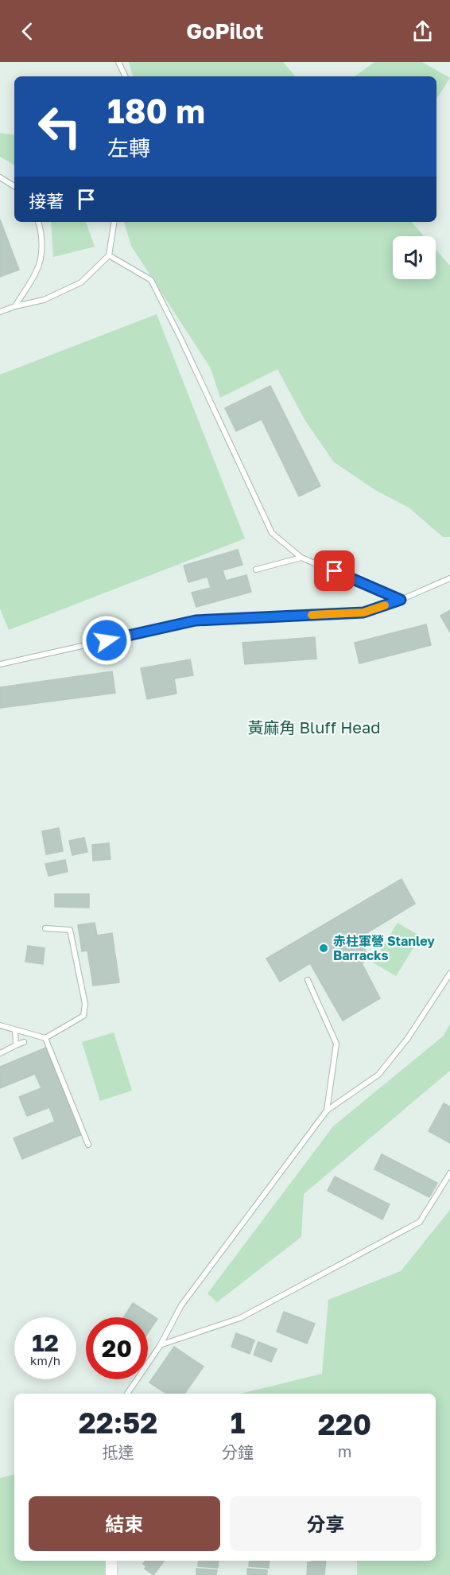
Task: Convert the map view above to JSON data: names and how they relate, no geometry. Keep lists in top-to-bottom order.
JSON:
{
  "districts": ["黃麻角 Bluff Head"],
  "places": ["赤柱軍營 Stanley Barracks"],
  "page": {
    "header": "GoPilot",
    "turn": ["180 m", "左轉"],
    "then": "接著",
    "speed": "12 km/h",
    "limit": "20",
    "eta": [
      "22:52",
      "抵達",
      "1",
      "分鐘",
      "220",
      "m"
    ],
    "buttons": ["結束", "分享"]
  }
}
